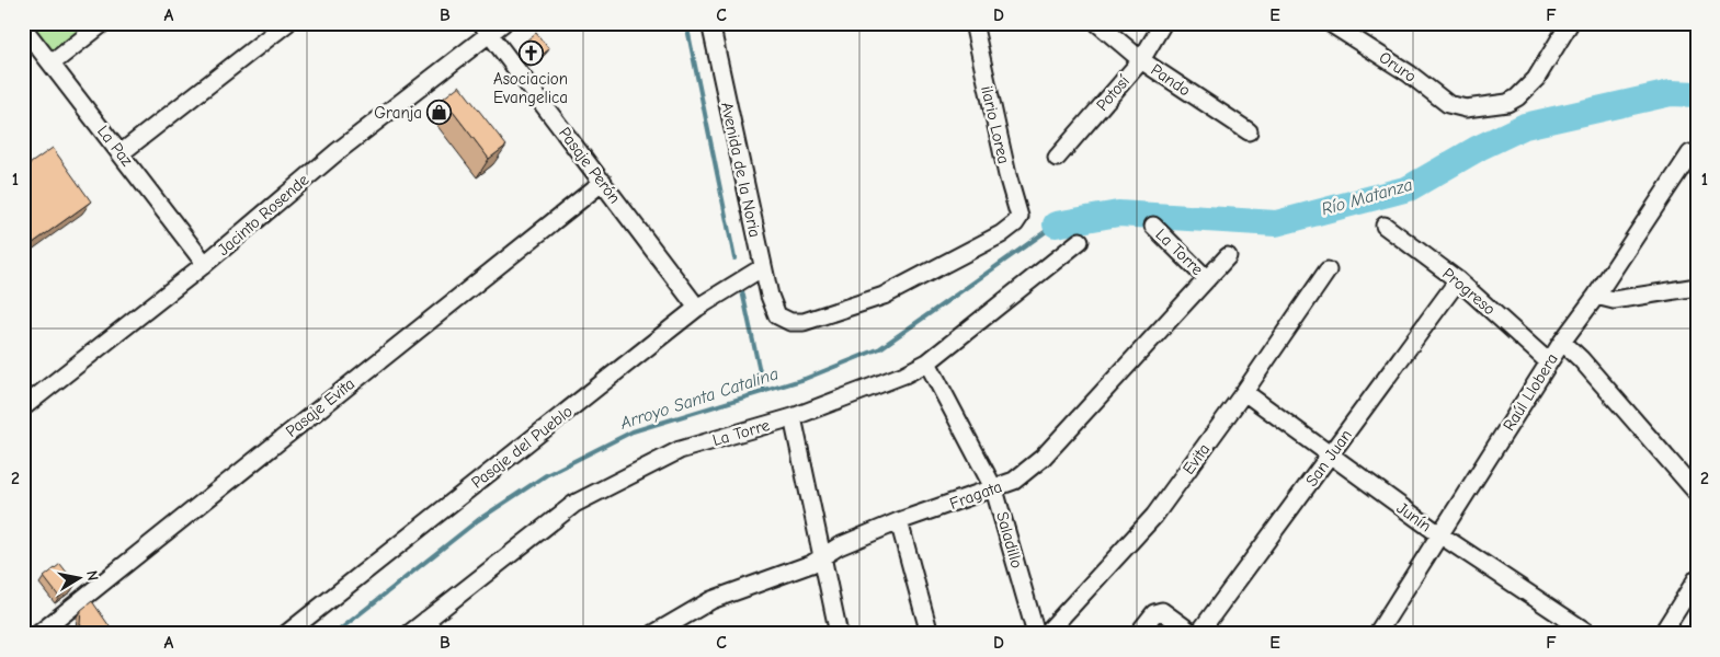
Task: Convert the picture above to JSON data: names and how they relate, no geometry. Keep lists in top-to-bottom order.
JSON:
{
  "streets": {
    "street": [
      "Oruro",
      "Pando",
      "Potosí",
      "ilario Lorea",
      "La Paz",
      "Pasaje Perón",
      "Avenida de la Noria",
      "Jacinto Rosende",
      "La Torre",
      "Progreso",
      "Raúl Llobera",
      "Pasaje Evita",
      "Pasaje del Pueblo",
      "San Juan",
      "Evita",
      "Fragata",
      "Junín",
      "Saladillo"
    ]
  },
  "crossings": [
    ["Pando", "Potosí"],
    ["ilario Lorea", "Avenida de la Noria"],
    ["La Paz", "Jacinto Rosende"],
    ["Pasaje Perón", "Jacinto Rosende"],
    ["Pasaje Perón", "Pasaje Evita"],
    ["Pasaje Perón", "Pasaje del Pueblo"],
    ["Avenida de la Noria", "Pasaje del Pueblo"],
    ["La Torre", "Fragata"],
    ["La Torre", "Saladillo"],
    ["Progreso", "Raúl Llobera"],
    ["Progreso", "San Juan"],
    ["Raúl Llobera", "Junín"],
    ["San Juan", "Junín"],
    ["Evita", "Junín"],
    ["Fragata", "Saladillo"]
  ],
  "water": ["Río Matanza", "Arroyo Santa Catalina"],
  "places": {
    "church": ["Asociacion Evangelica"],
    "shop": ["Granja"]
  },
  "north": "right",
  "grid": {
    "columns": [
      "A",
      "B",
      "C",
      "D",
      "E",
      "F"
    ],
    "rows": ["1", "2"]
  }
}
